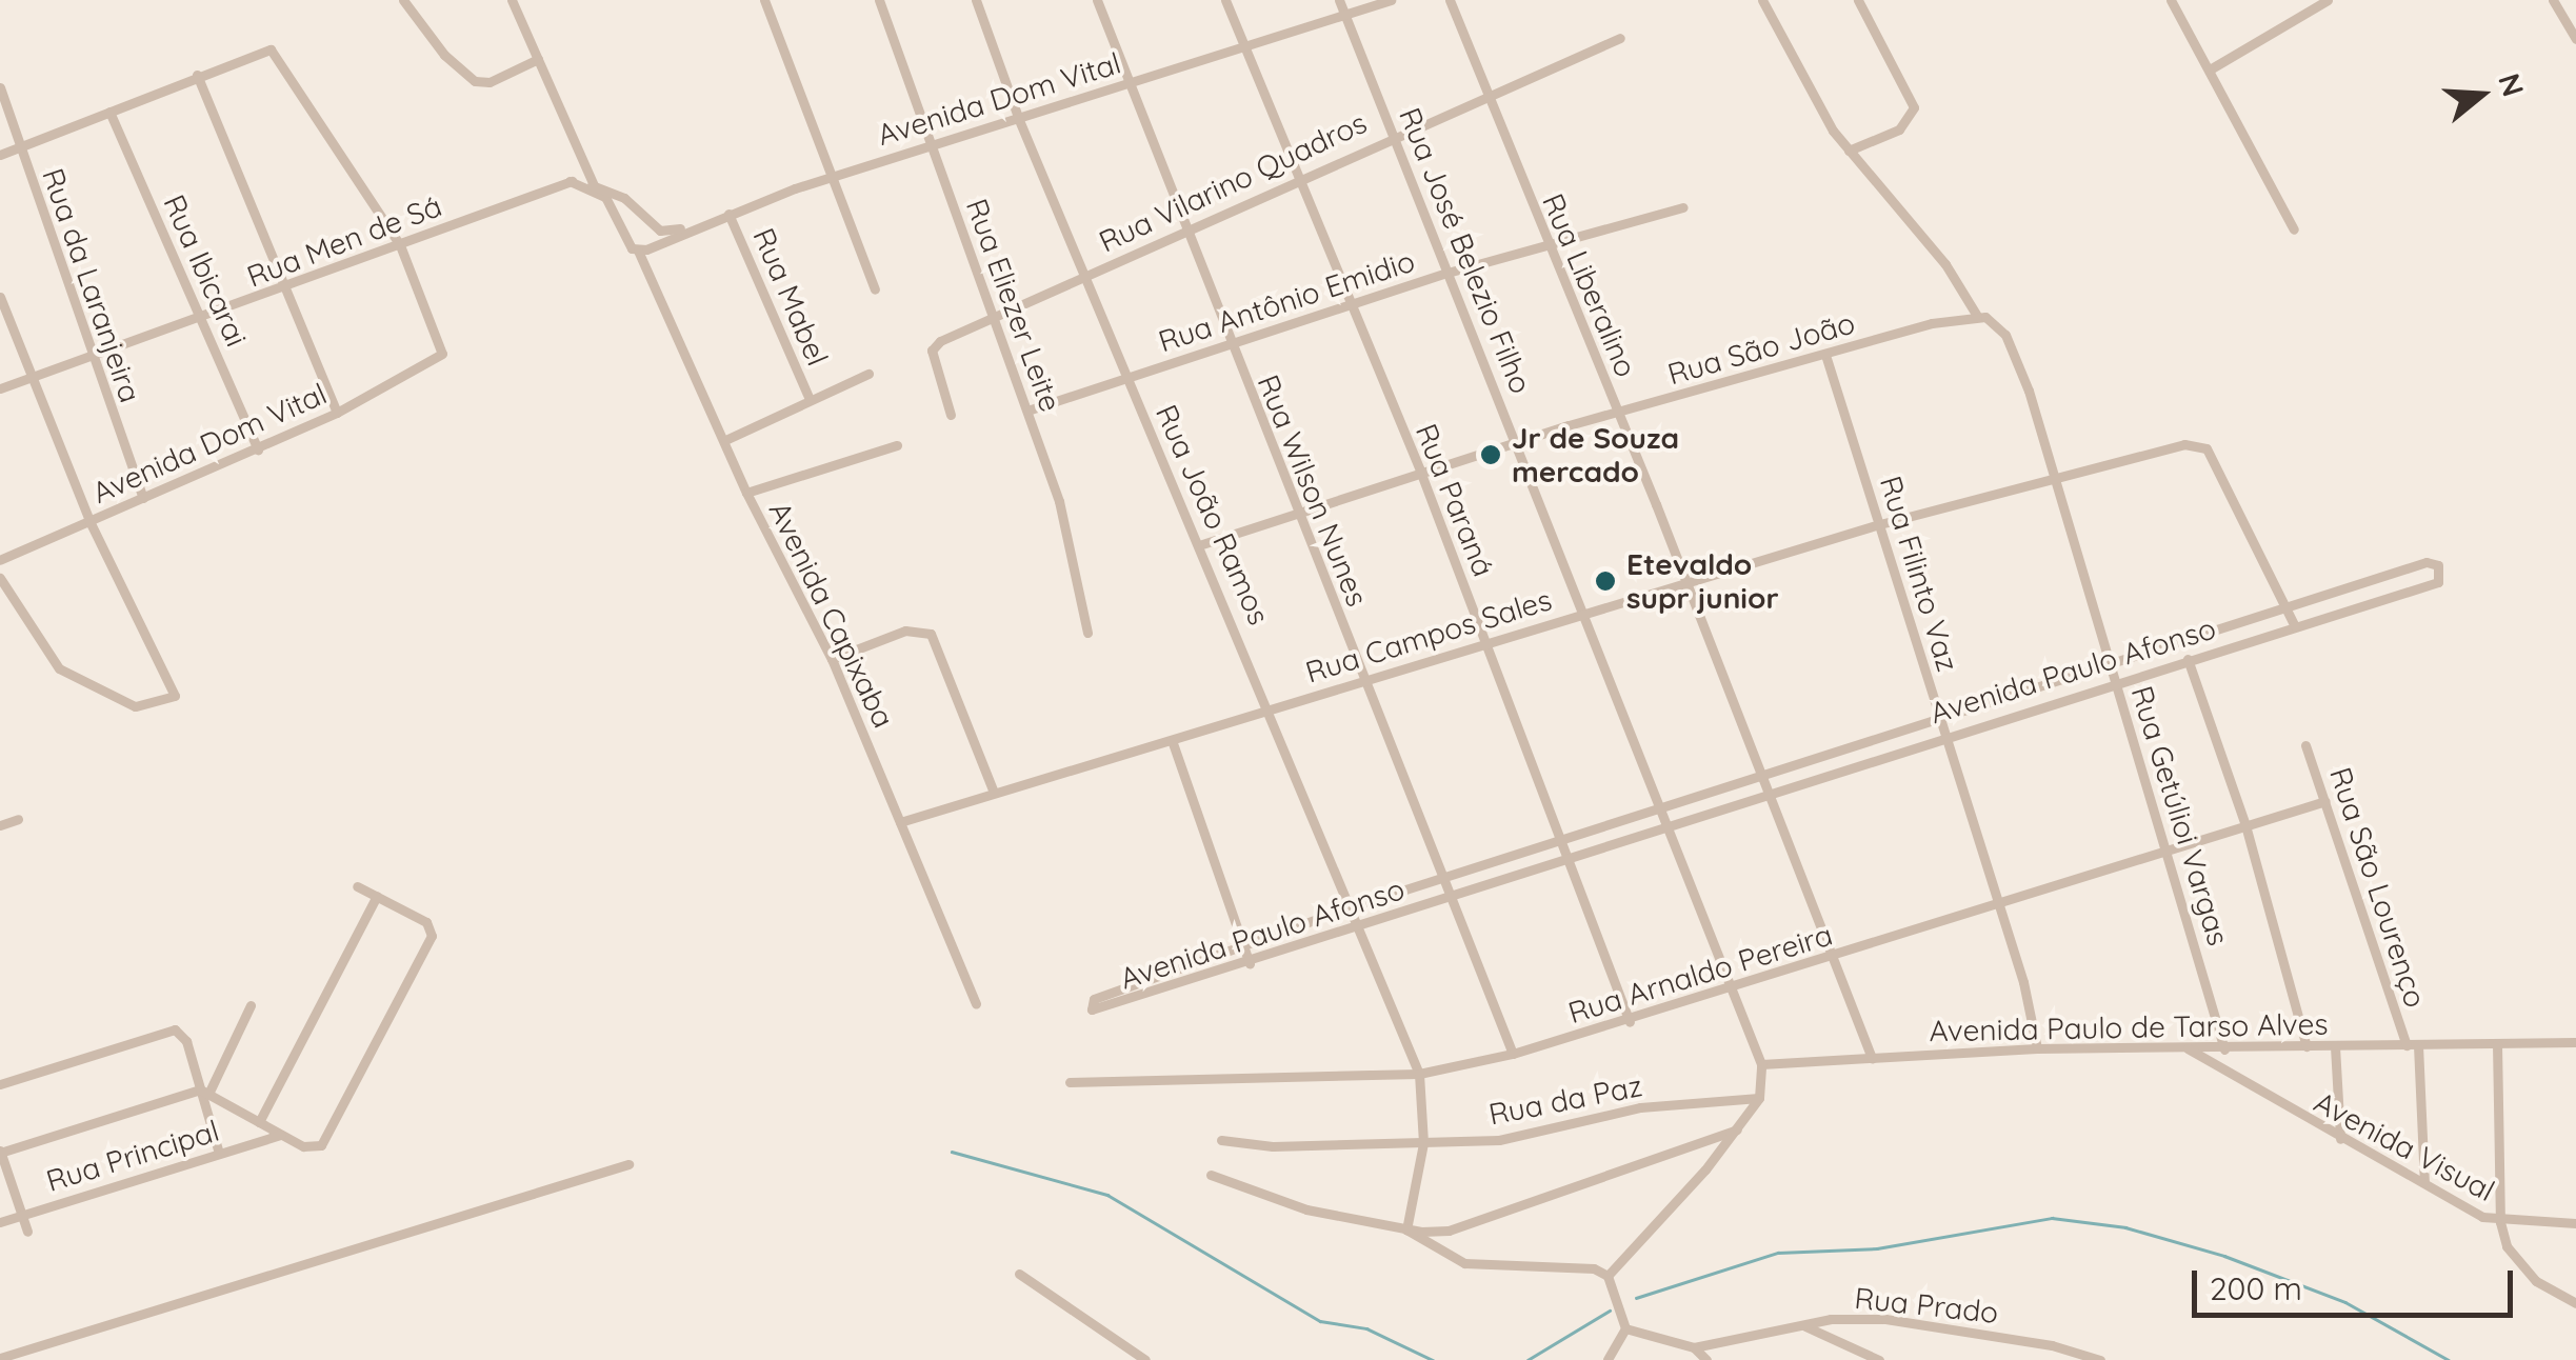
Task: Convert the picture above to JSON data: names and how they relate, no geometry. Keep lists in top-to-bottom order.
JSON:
{
  "streets": {
    "street": [
      "Avenida Dom Vital",
      "Rua Vilarino Quadros",
      "Rua Men de Sá",
      "Rua José Belezio Filho",
      "Rua Ibicarai",
      "Rua da Laranjeira",
      "Rua Liberalino",
      "Rua Mabel",
      "Rua Antônio Emidio",
      "Rua Eliezer Leite",
      "Rua São João",
      "Rua Wilson Nunes",
      "Rua Paraná",
      "Rua João Ramos",
      "Rua Filinto Vaz",
      "Avenida Capixaba",
      "Rua Campos Sales",
      "Avenida Paulo Afonso",
      "Rua Getúlioi Vargas",
      "Rua São Lourenço",
      "Rua Arnaldo Pereira",
      "Avenida Paulo de Tarso Alves",
      "Rua da Paz",
      "Avenida Visual",
      "Rua Principal",
      "Rua Prado"
    ]
  },
  "crossings": [
    ["Avenida Dom Vital", "Rua Men de Sá"],
    ["Avenida Dom Vital", "Rua José Belezio Filho"],
    ["Avenida Dom Vital", "Rua Ibicarai"],
    ["Avenida Dom Vital", "Rua da Laranjeira"],
    ["Avenida Dom Vital", "Rua Mabel"],
    ["Avenida Dom Vital", "Rua Eliezer Leite"],
    ["Avenida Dom Vital", "Rua Wilson Nunes"],
    ["Avenida Dom Vital", "Rua Paraná"],
    ["Avenida Dom Vital", "Rua João Ramos"],
    ["Avenida Dom Vital", "Avenida Capixaba"],
    ["Rua Vilarino Quadros", "Rua José Belezio Filho"],
    ["Rua Vilarino Quadros", "Rua Liberalino"],
    ["Rua Vilarino Quadros", "Rua Eliezer Leite"],
    ["Rua Vilarino Quadros", "Rua Wilson Nunes"],
    ["Rua Vilarino Quadros", "Rua Paraná"],
    ["Rua Vilarino Quadros", "Rua João Ramos"],
    ["Rua Men de Sá", "Rua Ibicarai"],
    ["Rua Men de Sá", "Rua da Laranjeira"],
    ["Rua Men de Sá", "Avenida Capixaba"],
    ["Rua José Belezio Filho", "Rua Antônio Emidio"],
    ["Rua José Belezio Filho", "Rua São João"],
    ["Rua José Belezio Filho", "Rua Campos Sales"],
    ["Rua José Belezio Filho", "Avenida Paulo Afonso"],
    ["Rua José Belezio Filho", "Rua Arnaldo Pereira"],
    ["Rua Liberalino", "Rua Antônio Emidio"],
    ["Rua Liberalino", "Rua São João"],
    ["Rua Liberalino", "Rua Campos Sales"],
    ["Rua Liberalino", "Avenida Paulo Afonso"],
    ["Rua Liberalino", "Rua Arnaldo Pereira"],
    ["Rua Liberalino", "Avenida Paulo de Tarso Alves"],
    ["Rua Antônio Emidio", "Rua Eliezer Leite"],
    ["Rua Antônio Emidio", "Rua Wilson Nunes"],
    ["Rua Antônio Emidio", "Rua Paraná"],
    ["Rua Antônio Emidio", "Rua João Ramos"],
    ["Rua São João", "Rua Wilson Nunes"],
    ["Rua São João", "Rua Paraná"],
    ["Rua São João", "Rua João Ramos"],
    ["Rua São João", "Rua Filinto Vaz"],
    ["Rua Wilson Nunes", "Rua Campos Sales"],
    ["Rua Wilson Nunes", "Avenida Paulo Afonso"],
    ["Rua Wilson Nunes", "Rua Arnaldo Pereira"],
    ["Rua Paraná", "Rua Campos Sales"],
    ["Rua Paraná", "Avenida Paulo Afonso"],
    ["Rua Paraná", "Rua Arnaldo Pereira"],
    ["Rua João Ramos", "Rua Campos Sales"],
    ["Rua João Ramos", "Avenida Paulo Afonso"],
    ["Rua João Ramos", "Rua Arnaldo Pereira"],
    ["Rua João Ramos", "Rua da Paz"],
    ["Rua Filinto Vaz", "Rua Campos Sales"],
    ["Rua Filinto Vaz", "Avenida Paulo Afonso"],
    ["Rua Filinto Vaz", "Rua Arnaldo Pereira"],
    ["Rua Filinto Vaz", "Avenida Paulo de Tarso Alves"],
    ["Avenida Capixaba", "Rua Campos Sales"],
    ["Rua Campos Sales", "Avenida Paulo Afonso"],
    ["Rua Campos Sales", "Rua Getúlioi Vargas"],
    ["Avenida Paulo Afonso", "Rua Getúlioi Vargas"],
    ["Rua Getúlioi Vargas", "Rua Arnaldo Pereira"],
    ["Rua Getúlioi Vargas", "Avenida Paulo de Tarso Alves"],
    ["Rua São Lourenço", "Rua Arnaldo Pereira"],
    ["Rua São Lourenço", "Avenida Paulo de Tarso Alves"],
    ["Rua São Lourenço", "Avenida Visual"],
    ["Avenida Paulo de Tarso Alves", "Avenida Visual"]
  ],
  "places": ["Jr de Souza mercado", "Etevaldo supr junior"],
  "scale_bar": "200 m",
  "north": "right"
}
